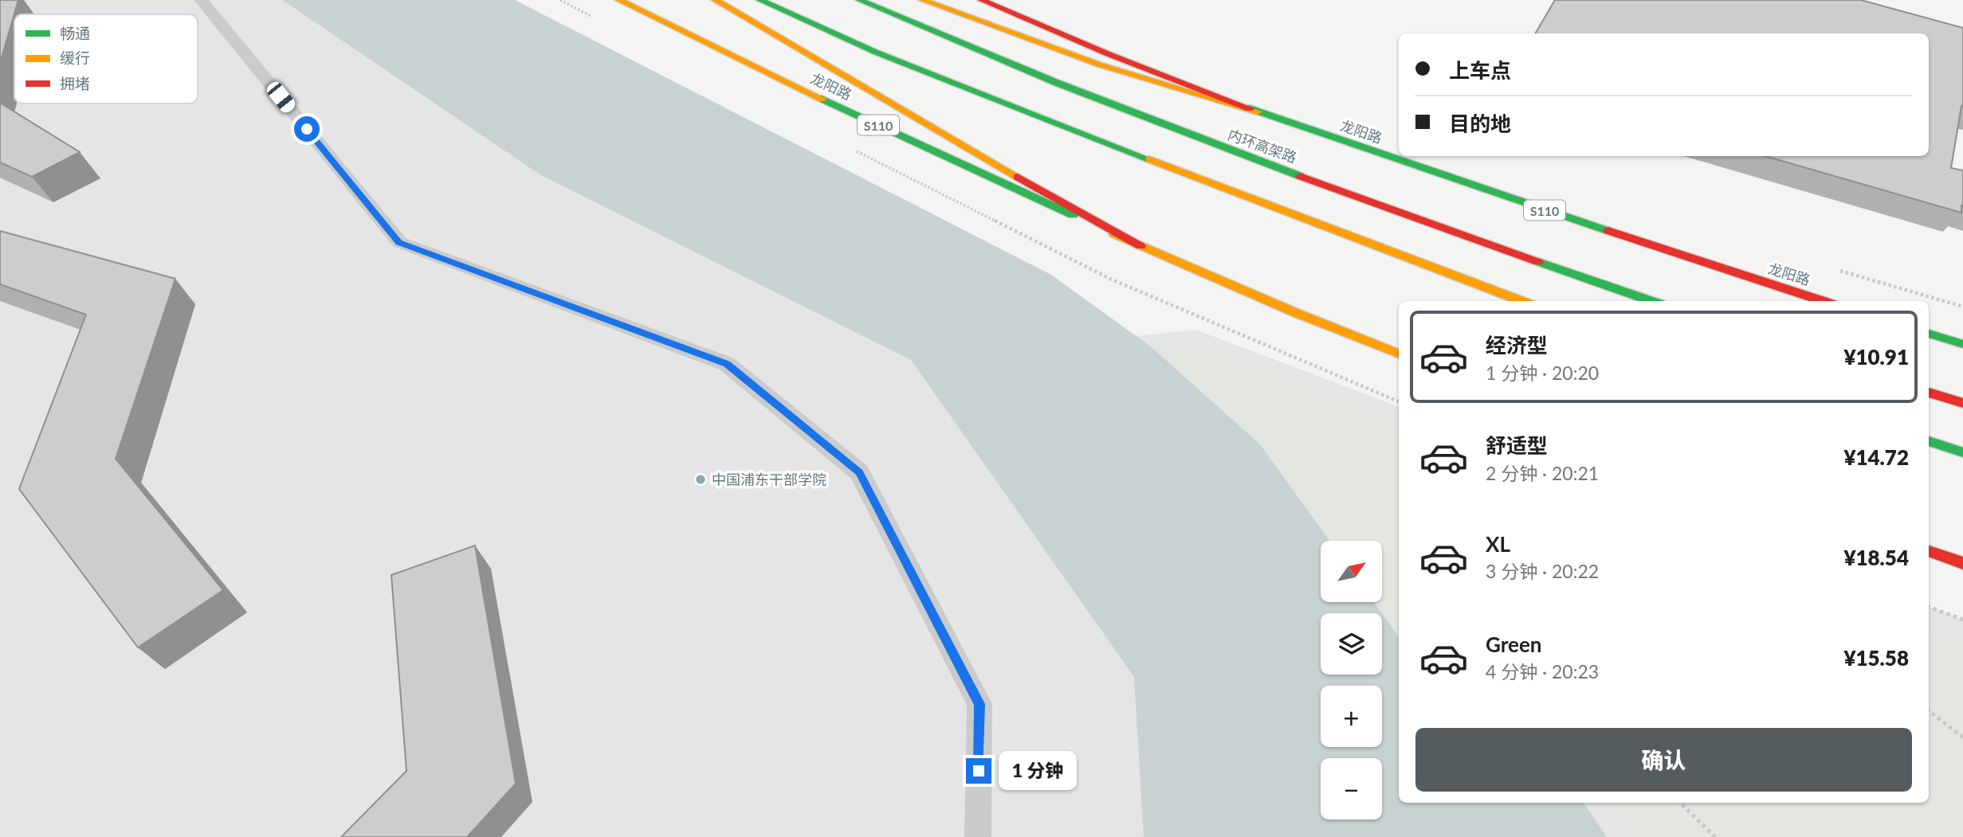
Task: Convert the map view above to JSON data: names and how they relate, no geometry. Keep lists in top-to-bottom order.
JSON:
{
  "streets": {
    "main road": ["龙阳路", "S110", "内环高架路"]
  },
  "places": ["中国浦东干部学院"],
  "legend": ["畅通", "缓行", "拥堵"],
  "north": "top right",
  "page": {
    "banner": ["上车点", "目的地"],
    "list": [
      {
        "name": "经济型",
        "note": "1 分钟 · 20:20",
        "value": "¥10.91"
      },
      {
        "name": "舒适型",
        "note": "2 分钟 · 20:21",
        "value": "¥14.72"
      },
      {
        "name": "XL",
        "note": "3 分钟 · 20:22",
        "value": "¥18.54"
      },
      {
        "name": "Green",
        "note": "4 分钟 · 20:23",
        "value": "¥15.58"
      }
    ],
    "map_buttons": ["+", "−"],
    "buttons": "确认",
    "bubble": "1 分钟"
  }
}
